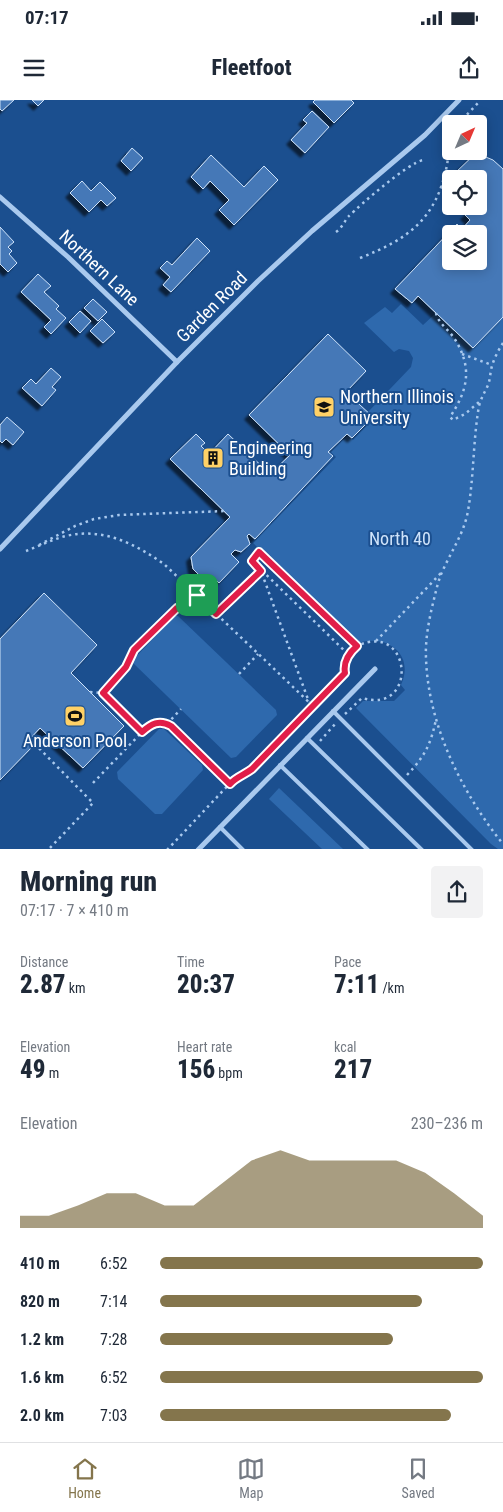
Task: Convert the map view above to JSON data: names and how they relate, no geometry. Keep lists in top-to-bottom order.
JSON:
{
  "streets": {
    "street": ["Northern Lane", "Garden Road"]
  },
  "crossings": [
    ["Northern Lane", "Garden Road"]
  ],
  "parks": ["North 40"],
  "places": {
    "school or university": ["Northern Illinois University"],
    "building": ["Engineering Building"],
    "sports": ["Anderson Pool"]
  },
  "north": "top right",
  "page": {
    "status": "07:17",
    "header": "Fleetfoot",
    "heading": ["Morning run", "07:17 · 7 × 410 m"],
    "stats": [
      ["Distance", "2.87 km"],
      ["Time", "20:37"],
      ["Pace", "7:11 /km"],
      ["Elevation", "49 m"],
      ["Heart rate", "156 bpm"],
      ["kcal", "217"]
    ],
    "chart": ["Elevation", "230–236 m"],
    "list": [
      {
        "name": "410 m",
        "note": "6:52"
      },
      {
        "name": "820 m",
        "note": "7:14"
      },
      {
        "name": "1.2 km",
        "note": "7:28"
      },
      {
        "name": "1.6 km",
        "note": "6:52"
      },
      {
        "name": "2.0 km",
        "note": "7:03"
      }
    ],
    "tabs": ["Home", "Map", "Saved"]
  }
}
